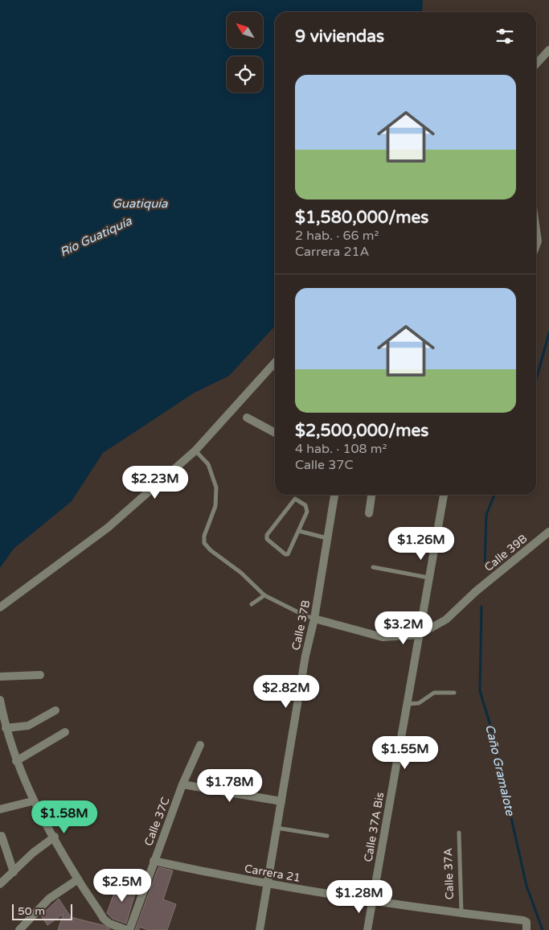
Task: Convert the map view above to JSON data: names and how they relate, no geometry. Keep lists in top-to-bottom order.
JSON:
{
  "streets": {
    "street": [
      "Calle 39B",
      "Calle 37B",
      "Calle 37C",
      "Calle 37A Bis",
      "Carrera 21"
    ],
    "lane": ["Calle 37A"]
  },
  "crossings": [
    ["Calle 39B", "Calle 37A Bis"],
    ["Calle 37B", "Carrera 21"],
    ["Calle 37C", "Carrera 21"],
    ["Calle 37A Bis", "Carrera 21"],
    ["Carrera 21", "Calle 37A"]
  ],
  "water": ["Guatiquía", "Río Guatiquía", "Caño Gramalote"],
  "scale_bar": "50 m",
  "north": "top left",
  "page": {
    "heading": "9 viviendas",
    "list": [
      {
        "name": "$1,580,000/mes",
        "note": "2 hab. · 66 m² · Carrera 21A"
      },
      {
        "name": "$2,500,000/mes",
        "note": "4 hab. · 108 m² · Calle 37C"
      }
    ],
    "price": [
      "$2.23M",
      "$1.26M",
      "$3.2M",
      "$2.82M",
      "$1.55M",
      "$1.78M",
      "$1.58M",
      "$2.5M",
      "$1.28M"
    ],
    "scale": "50 m"
  }
}
